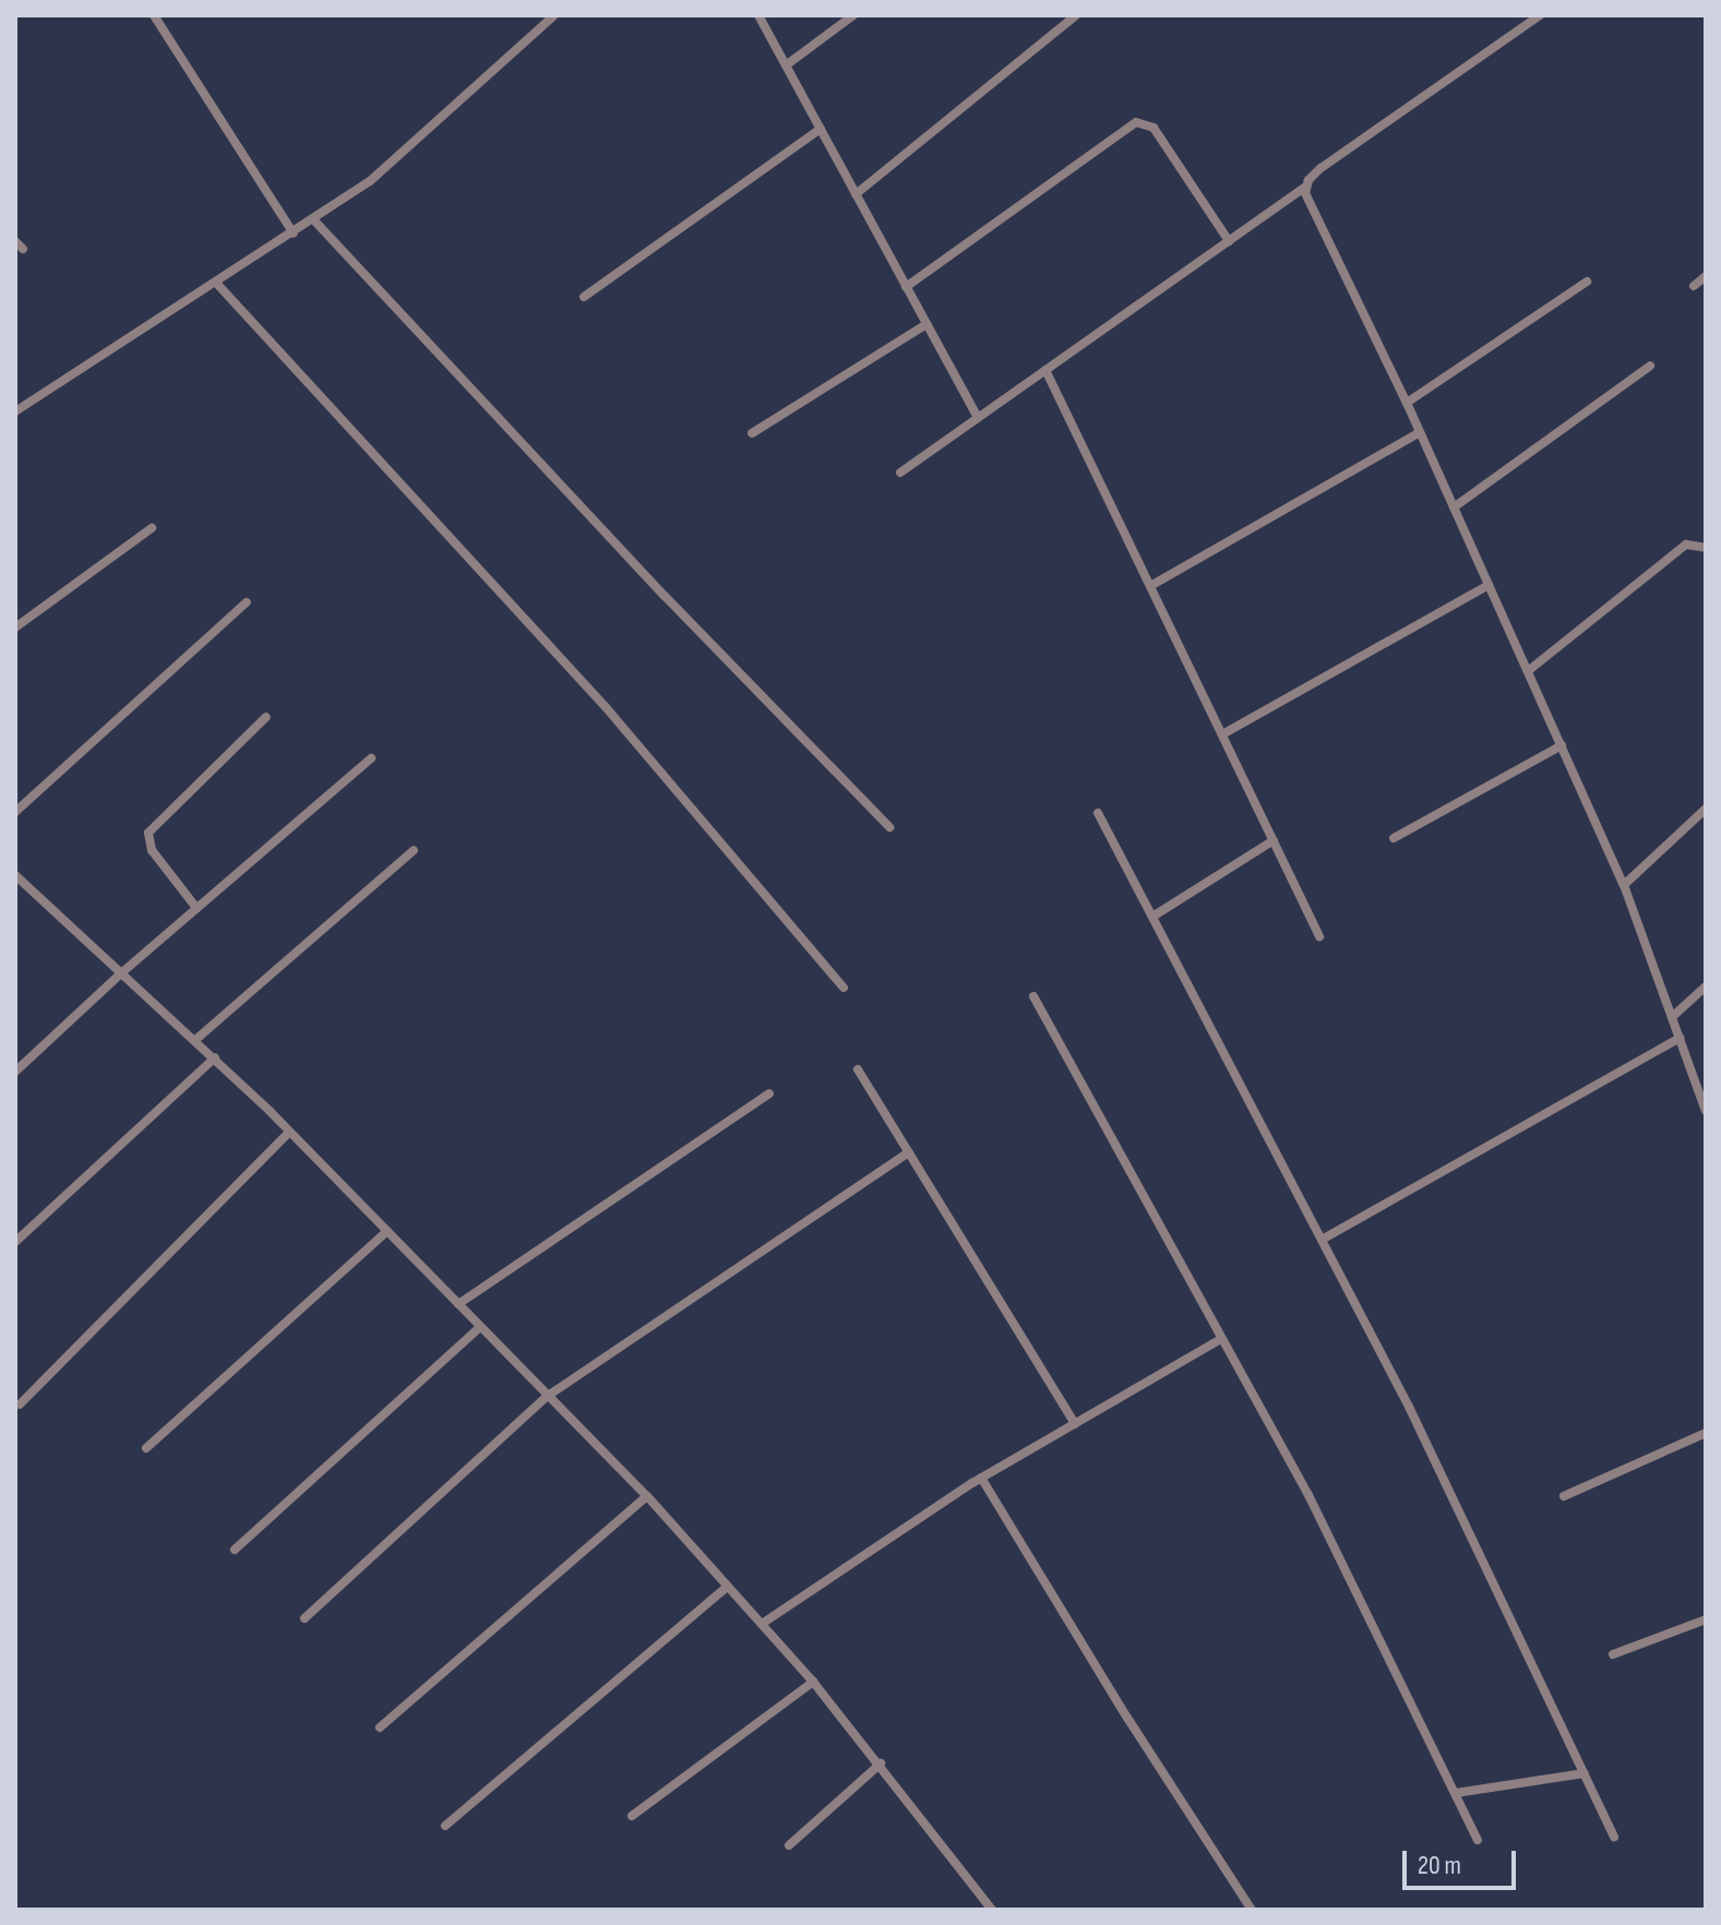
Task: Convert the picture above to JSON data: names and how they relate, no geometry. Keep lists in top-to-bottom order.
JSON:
{
  "scale_bar": "20 m"
}
